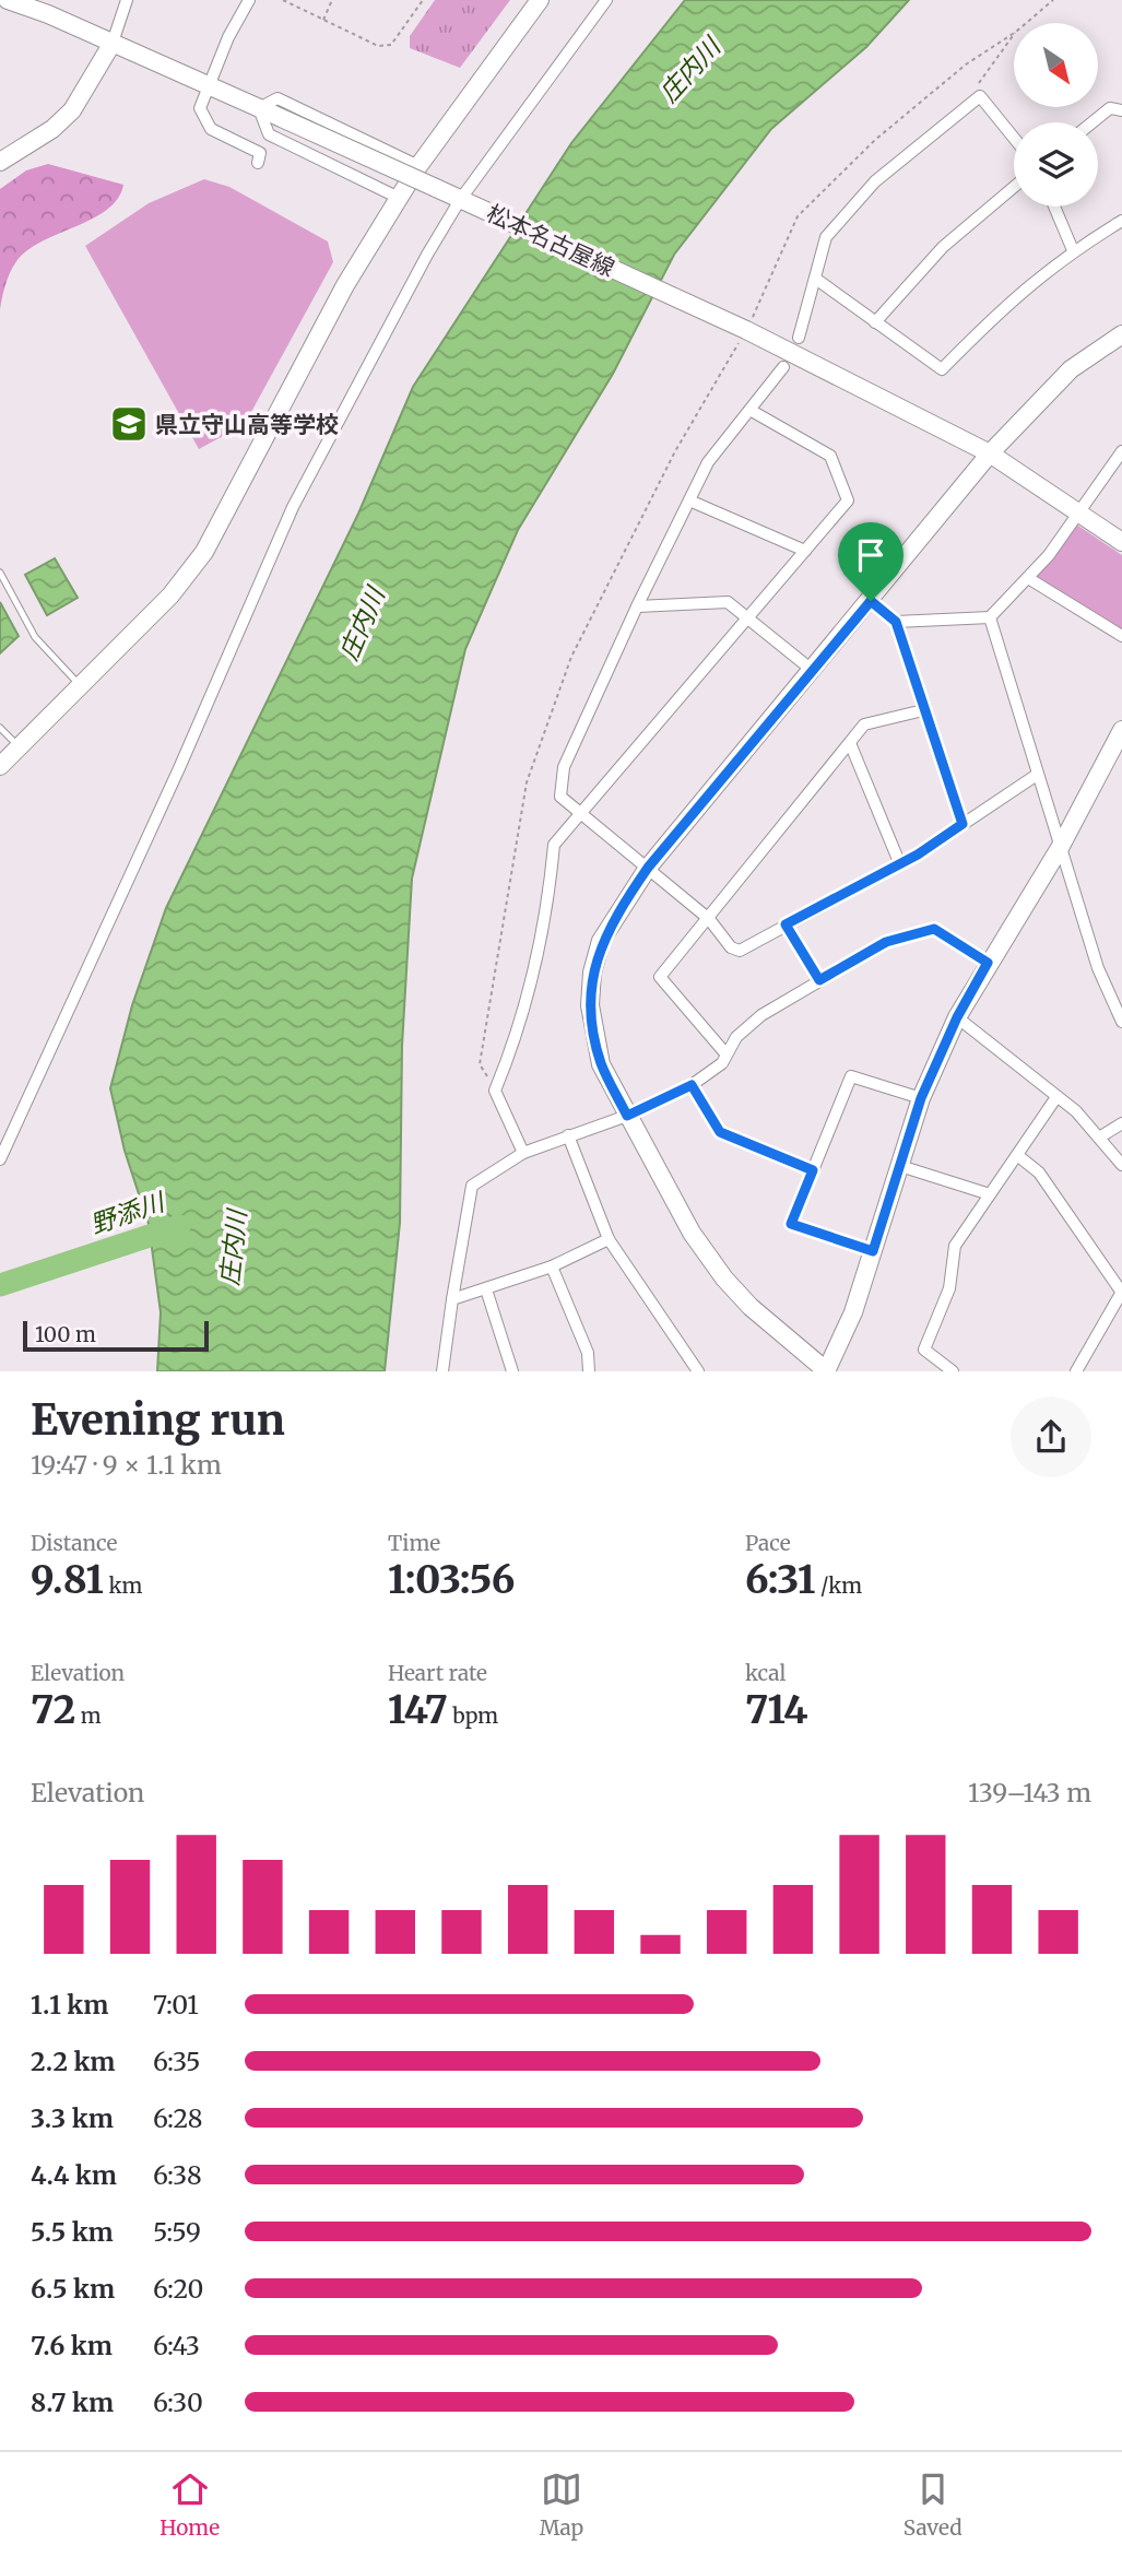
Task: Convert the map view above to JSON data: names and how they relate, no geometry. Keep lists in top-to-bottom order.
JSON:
{
  "streets": {
    "street": ["松本名古屋線"]
  },
  "water": ["庄内川", "野添川"],
  "places": {
    "school or university": ["県立守山高等学校"]
  },
  "scale_bar": "100 m",
  "north": "bottom right",
  "page": {
    "scale": "100 m",
    "heading": ["Evening run", "19:47 · 9 × 1.1 km"],
    "stats": [
      ["Distance", "9.81 km"],
      ["Time", "1:03:56"],
      ["Pace", "6:31 /km"],
      ["Elevation", "72 m"],
      ["Heart rate", "147 bpm"],
      ["kcal", "714"]
    ],
    "chart": ["Elevation", "139–143 m"],
    "list": [
      {
        "name": "1.1 km",
        "note": "7:01"
      },
      {
        "name": "2.2 km",
        "note": "6:35"
      },
      {
        "name": "3.3 km",
        "note": "6:28"
      },
      {
        "name": "4.4 km",
        "note": "6:38"
      },
      {
        "name": "5.5 km",
        "note": "5:59"
      },
      {
        "name": "6.5 km",
        "note": "6:20"
      },
      {
        "name": "7.6 km",
        "note": "6:43"
      },
      {
        "name": "8.7 km",
        "note": "6:30"
      }
    ],
    "tabs": ["Home", "Map", "Saved"]
  }
}
